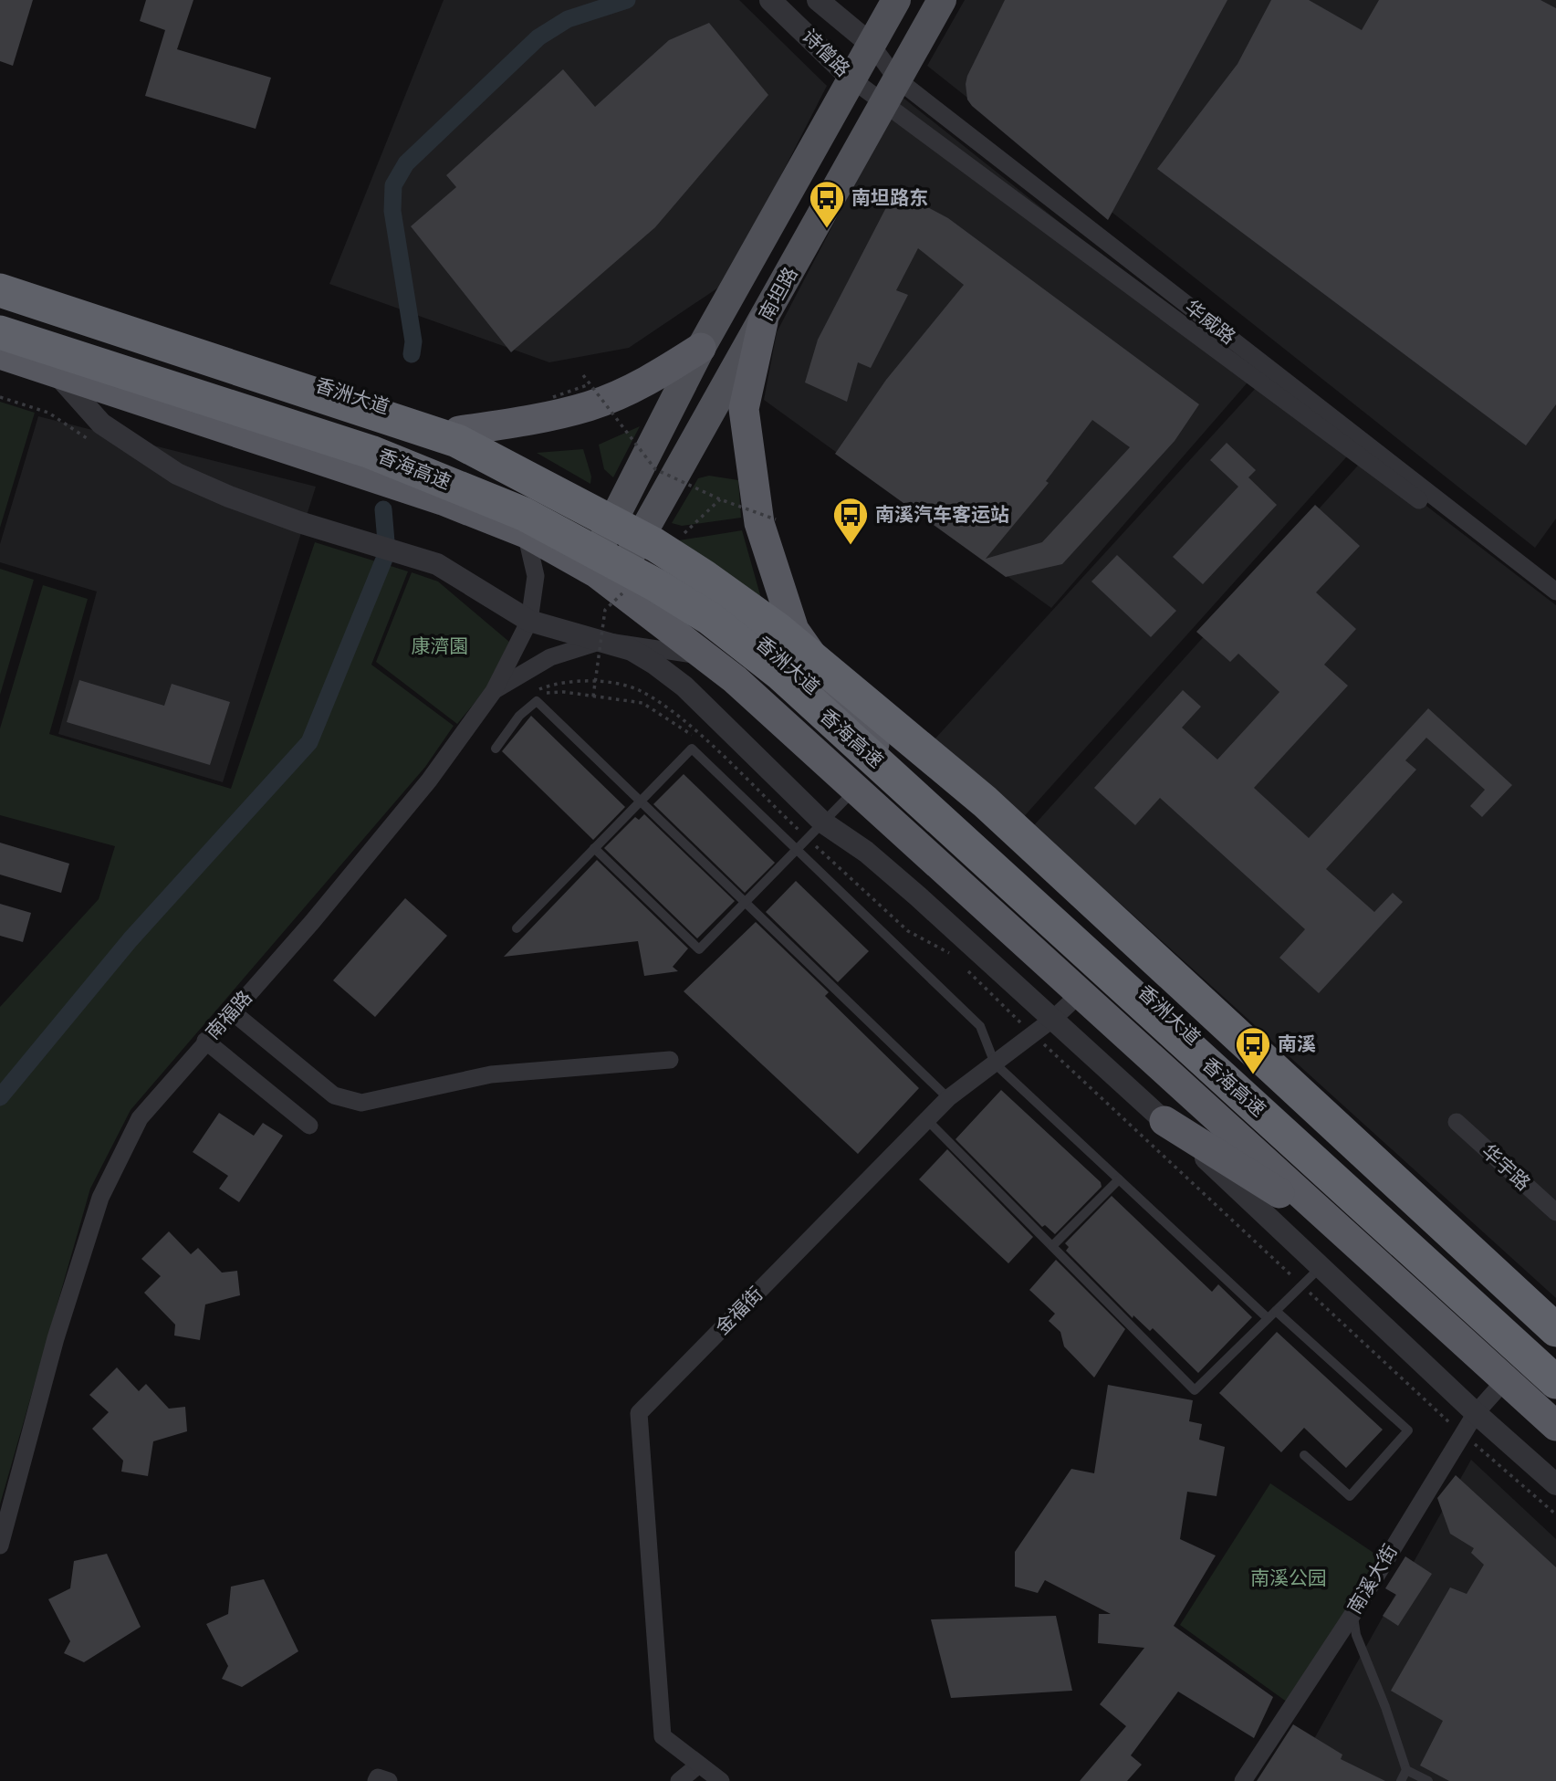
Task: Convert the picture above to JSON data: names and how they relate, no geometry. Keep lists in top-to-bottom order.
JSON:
{
  "streets": {
    "highway": ["香洲大道", "香海高速"],
    "main road": ["南坦路"],
    "street": [
      "诗僧路",
      "华威路",
      "南福路",
      "华宇路",
      "金福街",
      "南溪大街"
    ]
  },
  "crossings": [
    ["诗僧路", "华威路"],
    ["南坦路", "华威路"],
    ["南坦路", "香洲大道"]
  ],
  "parks": ["康濟園", "南溪公园"],
  "places": {
    "bus stop": ["南坦路东", "南溪汽车客运站", "南溪"]
  }
}
